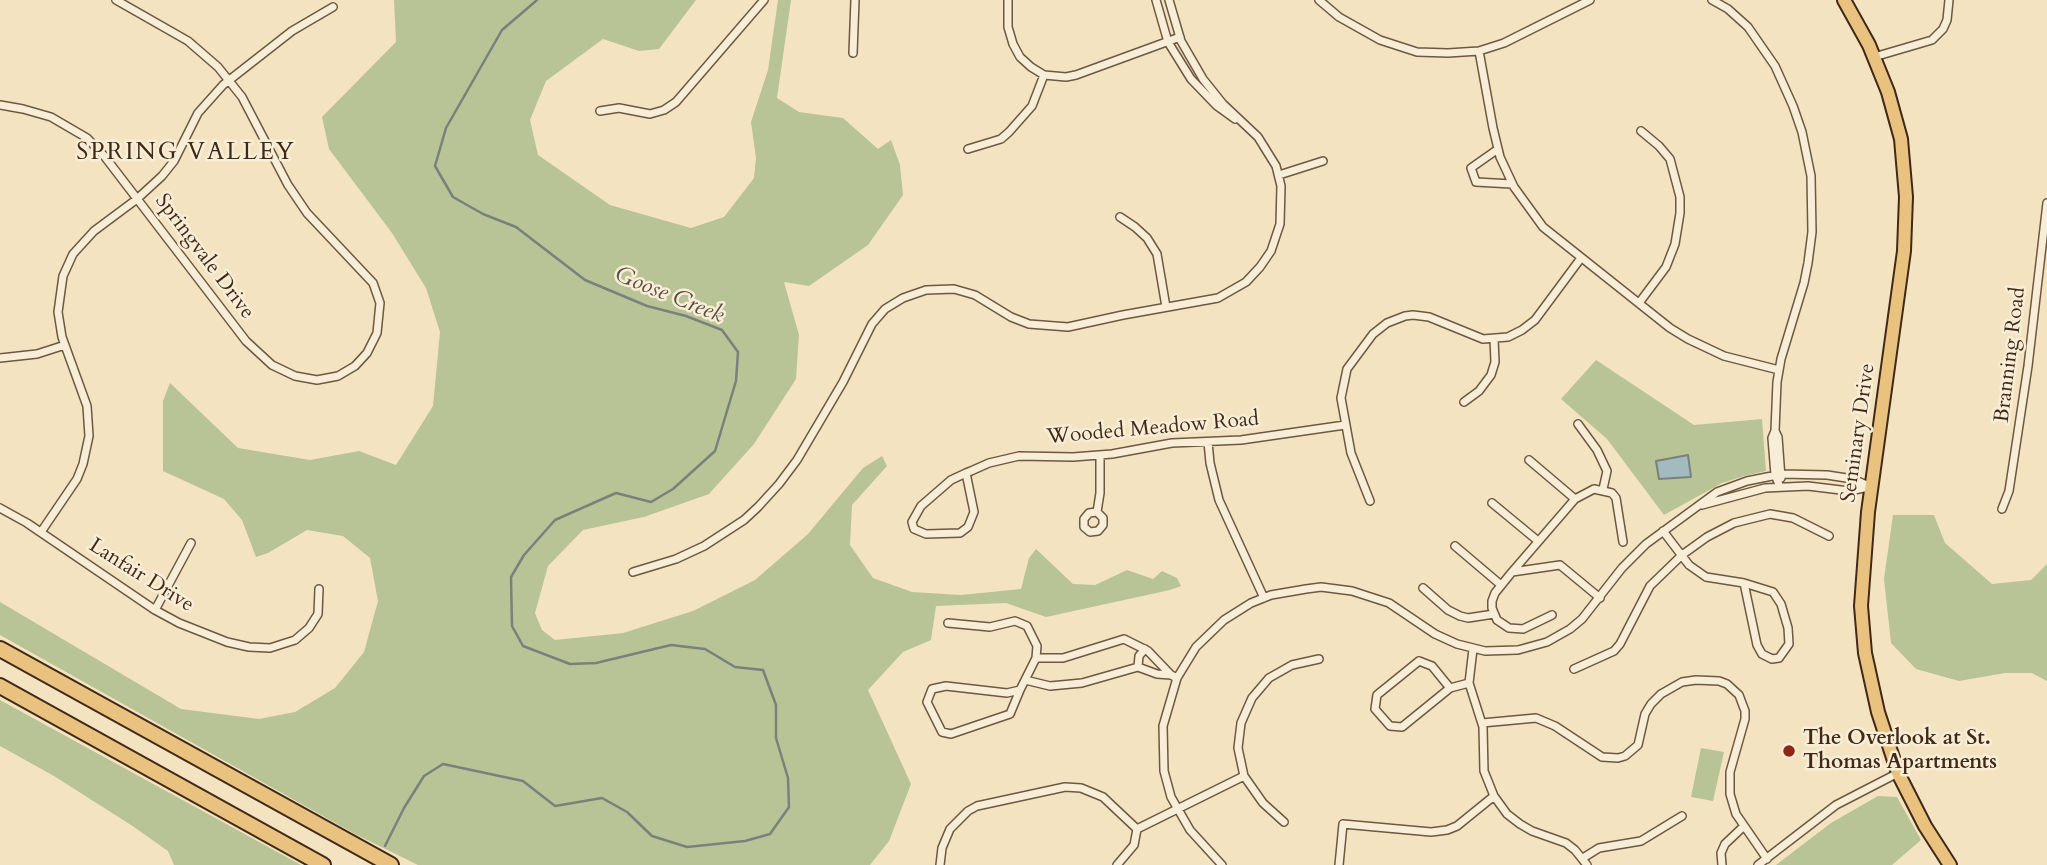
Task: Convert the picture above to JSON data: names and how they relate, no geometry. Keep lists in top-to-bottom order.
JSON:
{
  "streets": {
    "main road": ["Seminary Drive"],
    "street": [
      "Springvale Drive",
      "Branning Road",
      "Wooded Meadow Road",
      "Lanfair Drive"
    ]
  },
  "districts": ["SPRING VALLEY"],
  "water": ["Goose Creek"],
  "places": ["The Overlook at St. Thomas Apartments"]
}
